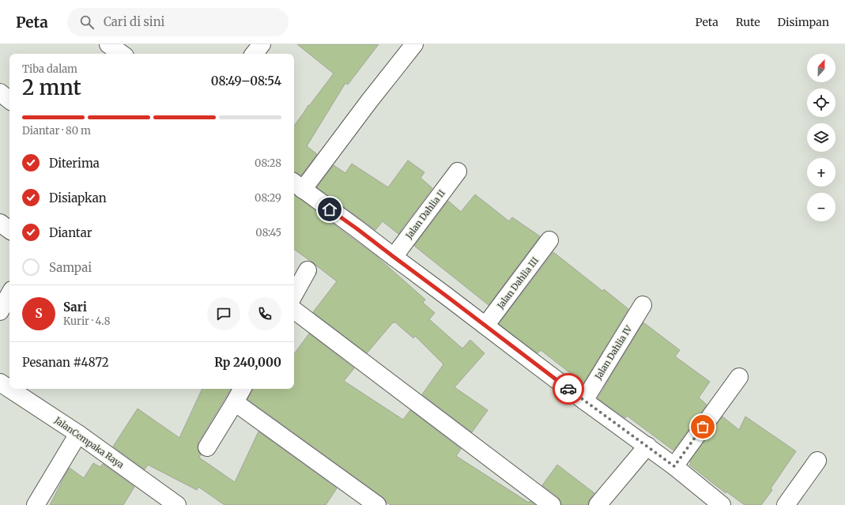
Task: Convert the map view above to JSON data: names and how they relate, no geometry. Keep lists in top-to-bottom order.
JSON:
{
  "streets": {
    "street": [
      "Jalan Dahlia II",
      "Jalan Dahlia III",
      "Jalan Dahlia IV",
      "JalanCempaka Raya"
    ]
  },
  "north": "top",
  "page": {
    "header": "Peta",
    "search": "Cari di sini",
    "nav": ["Peta", "Rute", "Disimpan"],
    "map_buttons": ["+", "−"],
    "heading": ["2 mnt", "Tiba dalam", "08:49–08:54"],
    "panel": [
      "Sari",
      "Kurir · 4.8",
      "Pesanan #4872",
      "Rp 240,000"
    ],
    "bar": "Diantar · 80 m",
    "list": [
      ["Diterima", "08:28"],
      ["Disiapkan", "08:29"],
      ["Diantar", "08:45"],
      "Sampai"
    ],
    "round": "S"
  }
}
